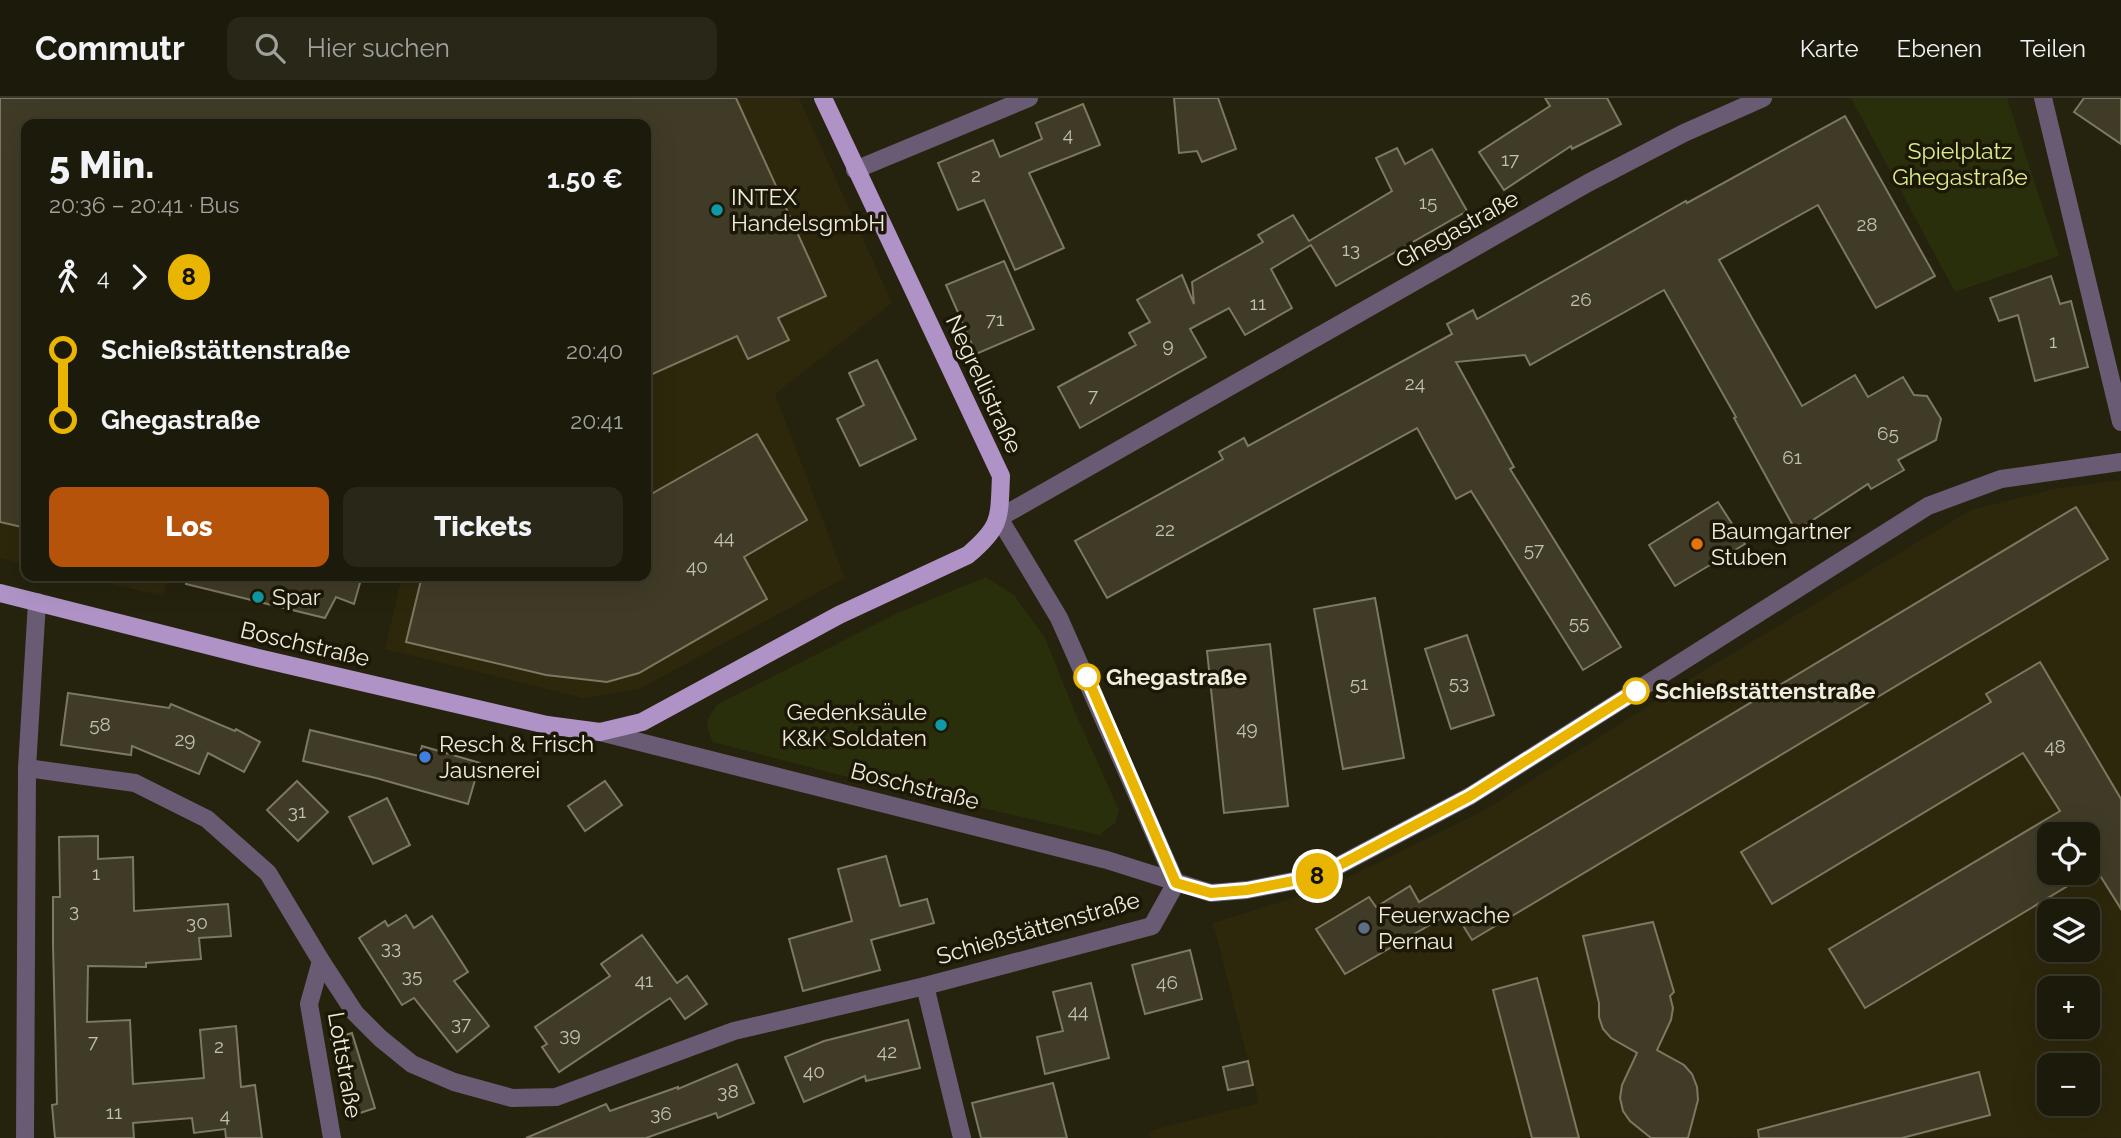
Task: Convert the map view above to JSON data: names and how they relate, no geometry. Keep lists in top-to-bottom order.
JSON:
{
  "streets": {
    "main road": ["Negrellistraße", "Boschstraße"],
    "street": ["Ghegastraße", "Schießstättenstraße", "Lottstraße"]
  },
  "crossings": [
    ["Ghegastraße", "Negrellistraße"],
    ["Ghegastraße", "Boschstraße"],
    ["Negrellistraße", "Boschstraße"],
    ["Boschstraße", "Schießstättenstraße"],
    ["Schießstättenstraße", "Lottstraße"]
  ],
  "parks": ["Spielplatz Ghegastraße"],
  "places": [
    "INTEX HandelsgmbH",
    "Baumgartner Stuben",
    "Spar",
    "Ghegastraße",
    "Schießstättenstraße",
    "Gedenksäule K&K Soldaten",
    "Resch & Frisch Jausnerei",
    "Feuerwache Pernau"
  ],
  "lines": ["bus line 8"],
  "house_numbers": [
    "4",
    "17",
    "2",
    "15",
    "28",
    "13",
    "26",
    "11",
    "71",
    "1",
    "9",
    "24",
    "7",
    "65",
    "61",
    "22",
    "44",
    "57",
    "40",
    "55",
    "53",
    "51",
    "58",
    "49",
    "29",
    "48",
    "31",
    "1",
    "3",
    "30",
    "33",
    "35",
    "41",
    "46",
    "44",
    "37",
    "39",
    "7",
    "2",
    "42",
    "40",
    "38",
    "11",
    "36",
    "4"
  ],
  "page": {
    "header": "Commutr",
    "search": "Hier suchen",
    "nav": ["Karte", "Ebenen", "Teilen"],
    "on_map": "8",
    "heading": ["5 Min.", "20:36 – 20:41 · Bus", "1.50 €"],
    "legs": ["4", "8"],
    "list": [
      {
        "name": "Schießstättenstraße",
        "value": "20:40"
      },
      {
        "name": "Ghegastraße",
        "value": "20:41"
      }
    ],
    "buttons": ["Los", "Tickets"],
    "map_buttons": ["+", "−"]
  }
}
